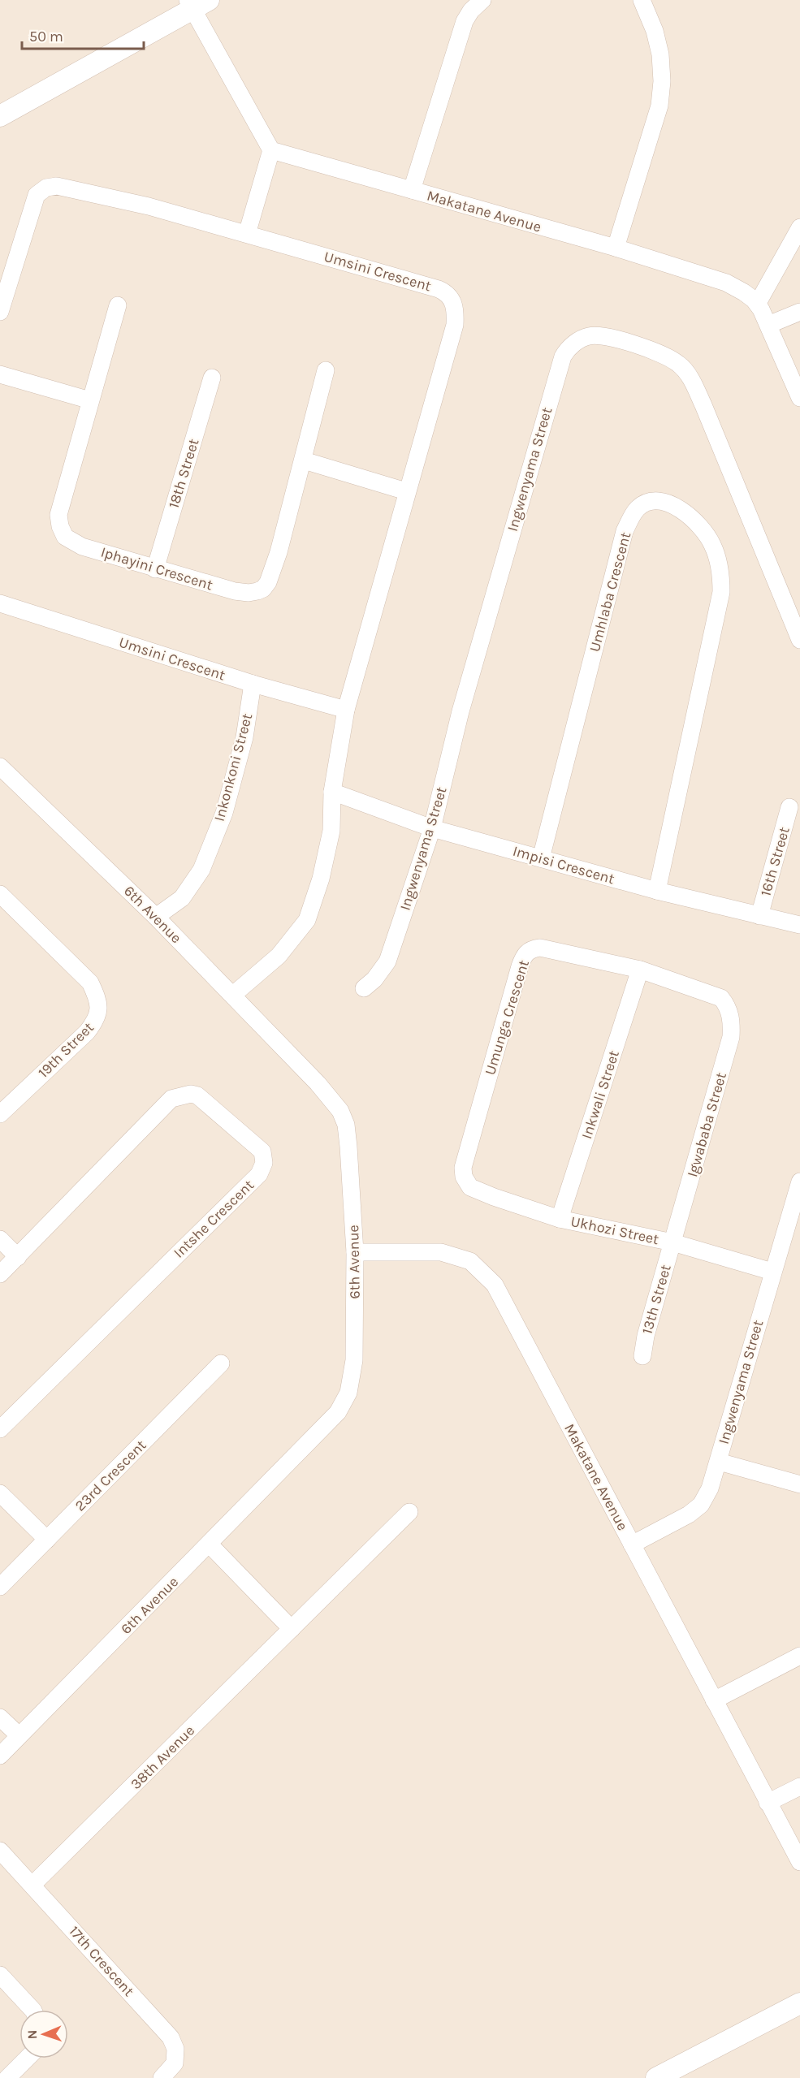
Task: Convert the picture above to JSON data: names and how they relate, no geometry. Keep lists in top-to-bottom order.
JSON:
{
  "streets": {
    "street": [
      "Makatane Avenue",
      "Umsini Crescent",
      "Ingwenyama Street",
      "18th Street",
      "Iphayini Crescent",
      "Umhlaba Crescent",
      "Inkonkoni Street",
      "16th Street",
      "Impisi Crescent",
      "6th Avenue",
      "Umunga Crescent",
      "19th Street",
      "Inkwali Street",
      "Igwababa Street",
      "Intshe Crescent",
      "Ukhozi Street",
      "13th Street",
      "23rd Crescent",
      "38th Avenue",
      "17th Crescent"
    ]
  },
  "crossings": [
    ["Makatane Avenue", "Ingwenyama Street"],
    ["Makatane Avenue", "6th Avenue"],
    ["Umsini Crescent", "Inkonkoni Street"],
    ["Umsini Crescent", "Impisi Crescent"],
    ["Umsini Crescent", "6th Avenue"],
    ["Ingwenyama Street", "Impisi Crescent"],
    ["Ingwenyama Street", "Ukhozi Street"],
    ["18th Street", "Iphayini Crescent"],
    ["Umhlaba Crescent", "Impisi Crescent"],
    ["Inkonkoni Street", "6th Avenue"],
    ["16th Street", "Impisi Crescent"],
    ["Umunga Crescent", "Inkwali Street"],
    ["Umunga Crescent", "Igwababa Street"],
    ["Umunga Crescent", "Ukhozi Street"],
    ["Inkwali Street", "Ukhozi Street"],
    ["Igwababa Street", "Ukhozi Street"],
    ["Igwababa Street", "13th Street"],
    ["Ukhozi Street", "13th Street"],
    ["38th Avenue", "17th Crescent"]
  ],
  "scale_bar": "50 m",
  "north": "left"
}
